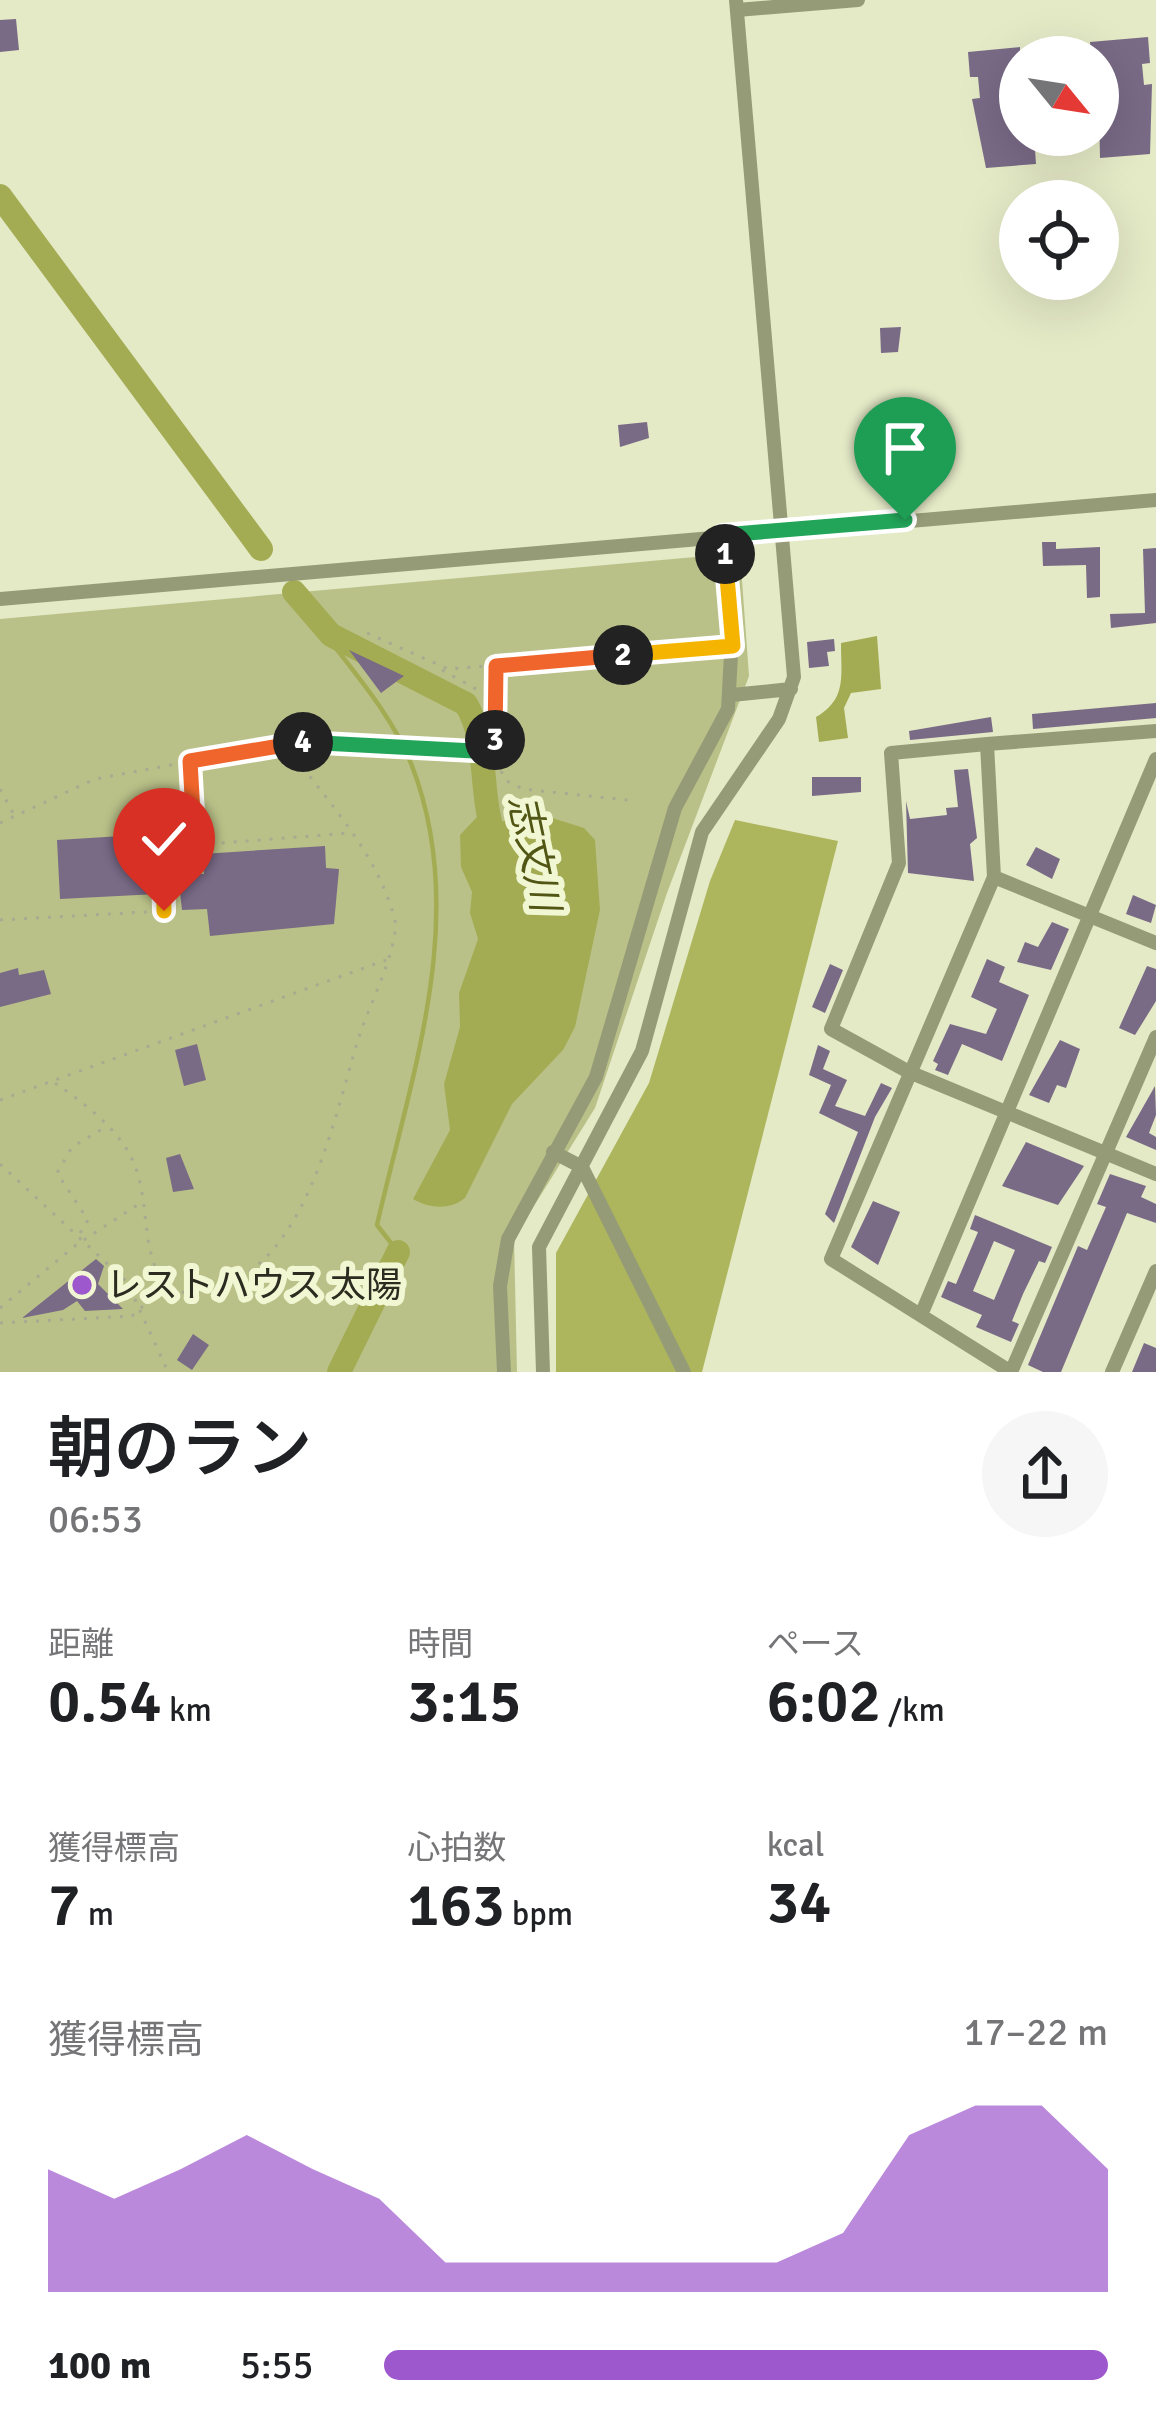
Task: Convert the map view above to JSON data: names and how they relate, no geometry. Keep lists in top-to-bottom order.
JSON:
{
  "water": ["志文川"],
  "places": ["レストハウス 太陽"],
  "north": "bottom right",
  "page": {
    "pins": [
      "1",
      "2",
      "3",
      "4"
    ],
    "heading": ["朝のラン", "06:53"],
    "stats": [
      ["距離", "0.54 km"],
      ["時間", "3:15"],
      ["ペース", "6:02 /km"],
      ["獲得標高", "7 m"],
      ["心拍数", "163 bpm"],
      ["kcal", "34"]
    ],
    "chart": ["獲得標高", "17–22 m"],
    "list": [
      {
        "name": "100 m",
        "note": "5:55"
      }
    ]
  }
}
